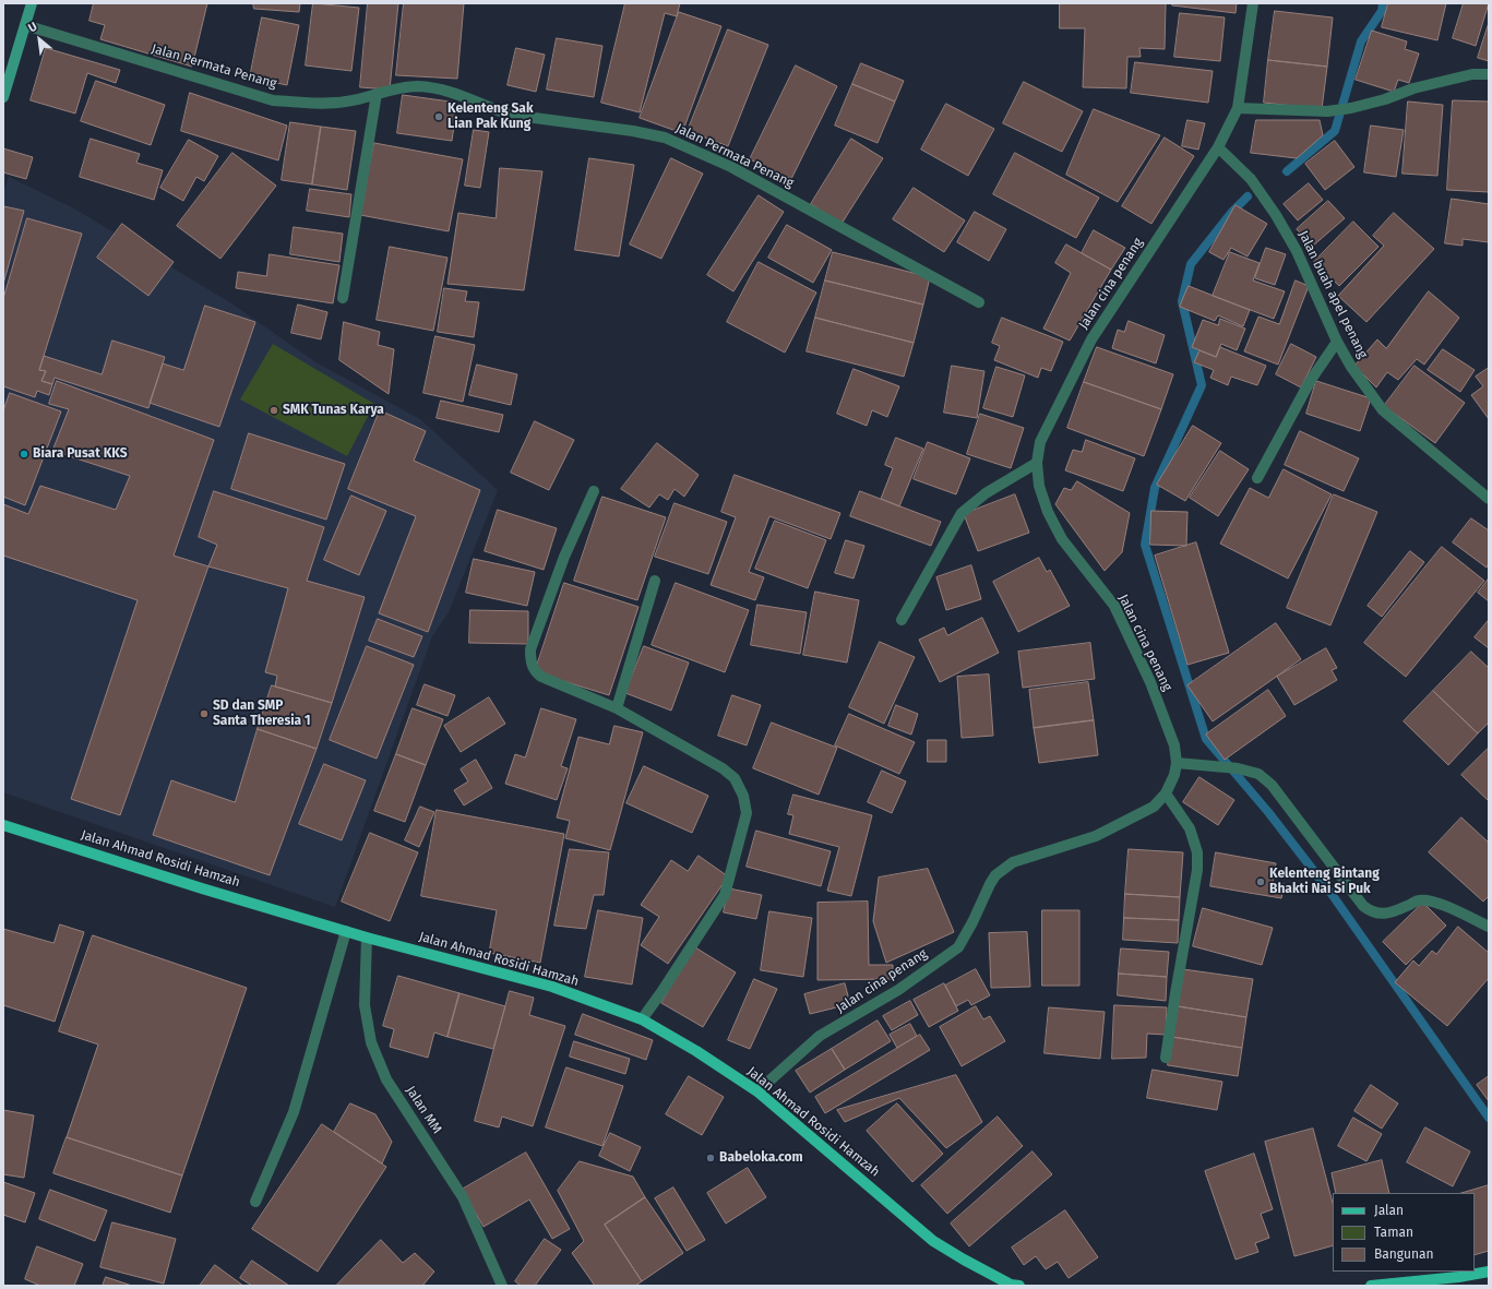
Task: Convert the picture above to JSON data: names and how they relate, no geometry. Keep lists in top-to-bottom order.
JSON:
{
  "streets": {
    "main road": ["Jalan Ahmad Rosidi Hamzah"],
    "street": [
      "Jalan Permata Penang",
      "Jalan cina penang",
      "Jalan buah apel penang",
      "Jalan MM"
    ]
  },
  "crossings": [
    ["Jalan cina penang", "Jalan buah apel penang"],
    ["Jalan cina penang", "Jalan Ahmad Rosidi Hamzah"],
    ["Jalan Ahmad Rosidi Hamzah", "Jalan MM"]
  ],
  "places": [
    "Kelenteng Sak Lian Pak Kung",
    "SMK Tunas Karya",
    "Biara Pusat KKS",
    "SD dan SMP Santa Theresia 1",
    "Kelenteng Bintang Bhakti Nai Si Puk",
    "Babeloka.com"
  ],
  "legend": ["Jalan", "Taman", "Bangunan"],
  "north": "top left"
}
